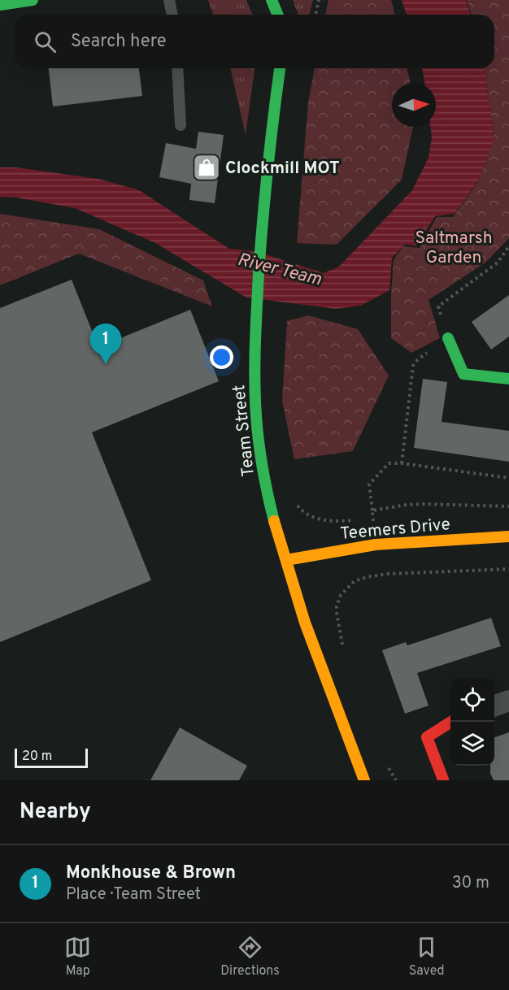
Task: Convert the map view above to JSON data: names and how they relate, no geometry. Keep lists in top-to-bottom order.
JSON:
{
  "streets": {
    "street": ["Team Street", "Teemers Drive"]
  },
  "crossings": [
    ["Team Street", "Teemers Drive"]
  ],
  "water": ["River Team"],
  "parks": ["Saltmarsh Garden"],
  "places": {
    "shop": ["Clockmill MOT"]
  },
  "scale_bar": "20 m",
  "north": "right",
  "page": {
    "search": "Search here",
    "pins": "1",
    "scale": "20 m",
    "heading": "Nearby",
    "list": [
      {
        "mark": "1",
        "name": "Monkhouse & Brown",
        "note": "Place · Team Street",
        "value": "30 m"
      }
    ],
    "nav": ["Map", "Directions", "Saved"]
  }
}
